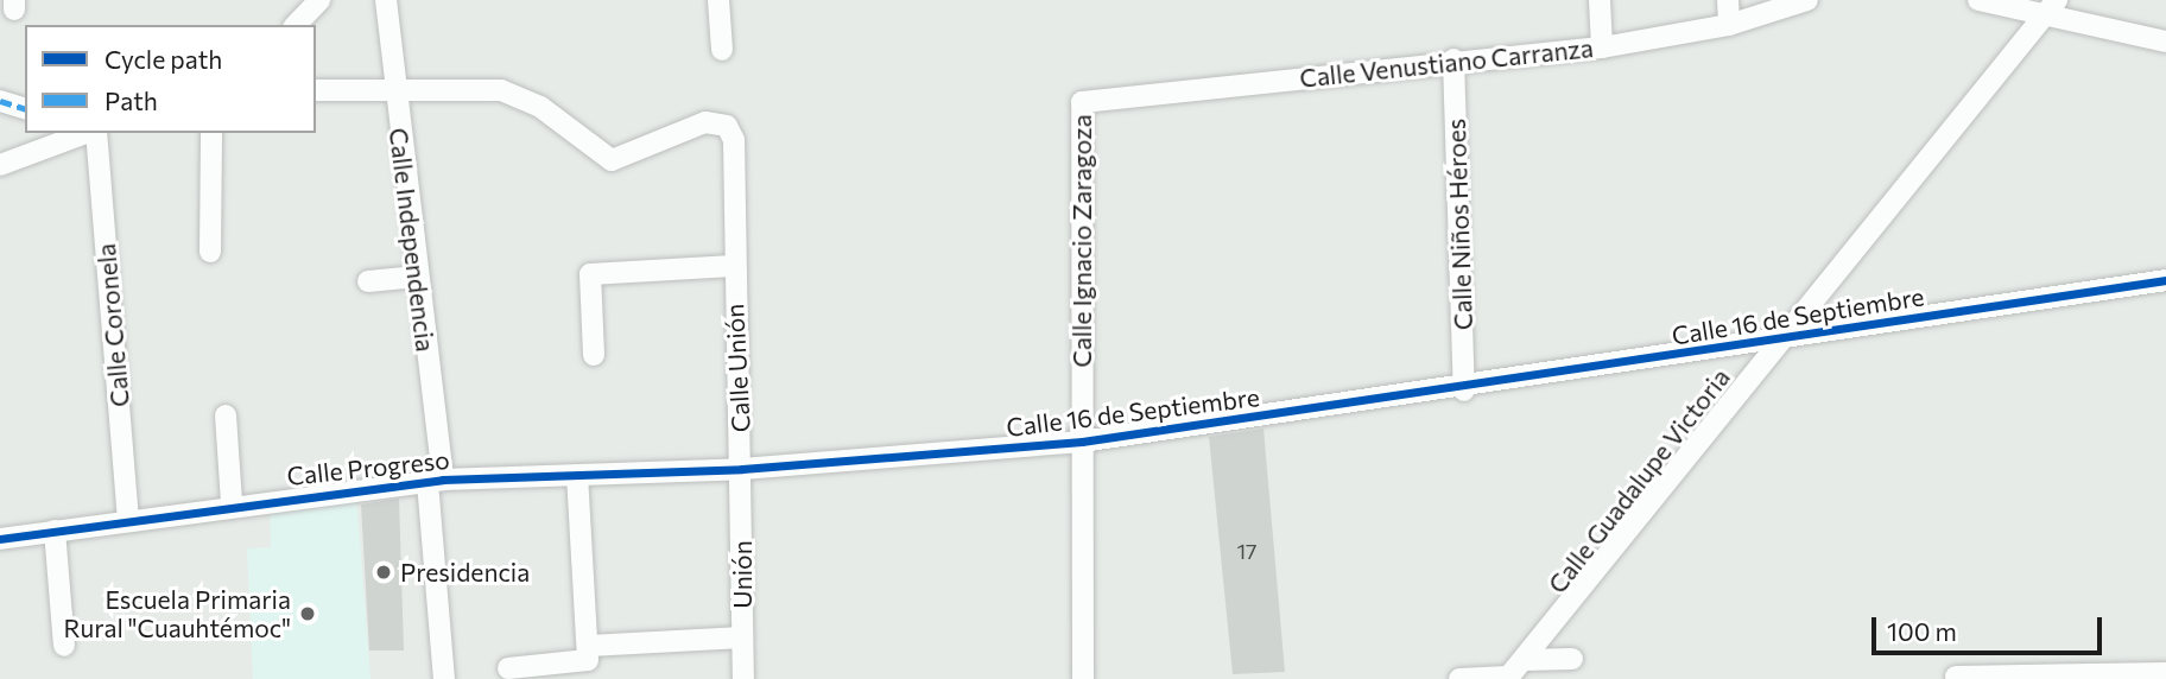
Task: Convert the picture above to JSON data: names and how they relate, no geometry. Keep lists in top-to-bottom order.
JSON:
{
  "streets": {
    "street": [
      "Calle Venustiano Carranza",
      "Calle Niños Héroes",
      "Calle Independencia",
      "Calle Ignacio Zaragoza",
      "Calle 16 de Septiembre",
      "Calle Coronela",
      "Calle Unión",
      "Calle Progreso",
      "Calle Guadalupe Victoria",
      "Unión"
    ]
  },
  "crossings": [
    ["Calle Venustiano Carranza", "Calle Niños Héroes"],
    ["Calle Venustiano Carranza", "Calle Ignacio Zaragoza"],
    ["Calle Niños Héroes", "Calle 16 de Septiembre"],
    ["Calle Independencia", "Calle Unión"],
    ["Calle Independencia", "Calle Progreso"],
    ["Calle Ignacio Zaragoza", "Calle 16 de Septiembre"],
    ["Calle 16 de Septiembre", "Calle Unión"],
    ["Calle 16 de Septiembre", "Calle Progreso"],
    ["Calle 16 de Septiembre", "Calle Guadalupe Victoria"],
    ["Calle 16 de Septiembre", "Unión"],
    ["Calle Coronela", "Calle Progreso"],
    ["Calle Unión", "Calle Progreso"],
    ["Calle Unión", "Unión"],
    ["Calle Progreso", "Unión"]
  ],
  "places": ["Presidencia", "Escuela Primaria Rural \"Cuauhtémoc\""],
  "house_numbers": ["17"],
  "legend": ["Cycle path", "Path"],
  "scale_bar": "100 m"
}
